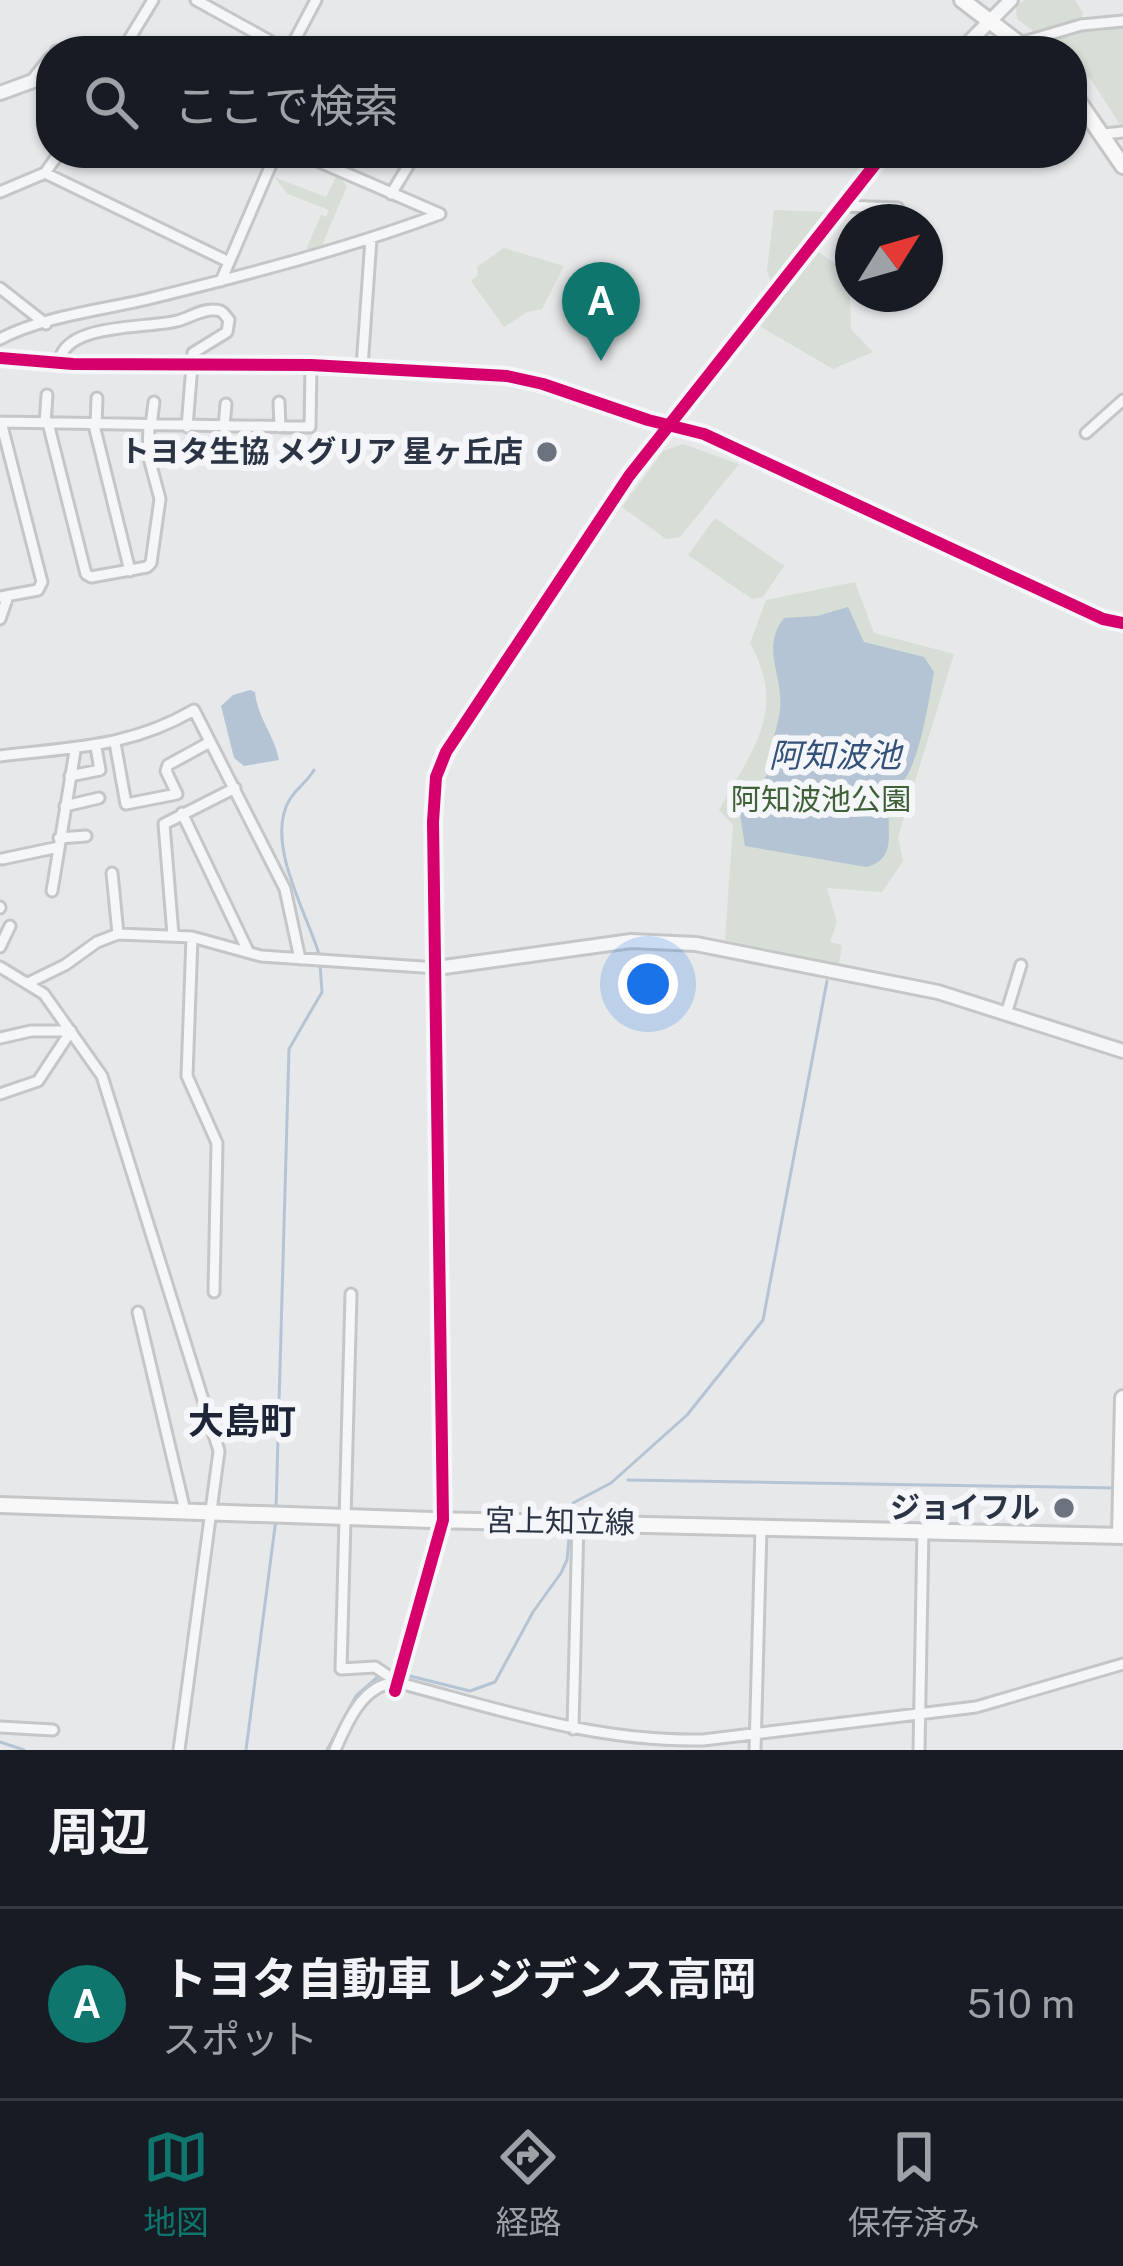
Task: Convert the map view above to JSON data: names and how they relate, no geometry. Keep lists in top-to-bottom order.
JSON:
{
  "streets": {
    "main road": ["宮上知立線"]
  },
  "districts": ["大島町"],
  "water": ["阿知波池"],
  "parks": ["阿知波池公園"],
  "places": ["トヨタ生協 メグリア 星ヶ丘店", "ジョイフル"],
  "north": "top right",
  "page": {
    "search": "ここで検索",
    "pins": "A",
    "heading": "周辺",
    "list": [
      {
        "mark": "A",
        "name": "トヨタ自動車 レジデンス高岡",
        "note": "スポット",
        "value": "510 m"
      }
    ],
    "nav": ["地図", "経路", "保存済み"]
  }
}
